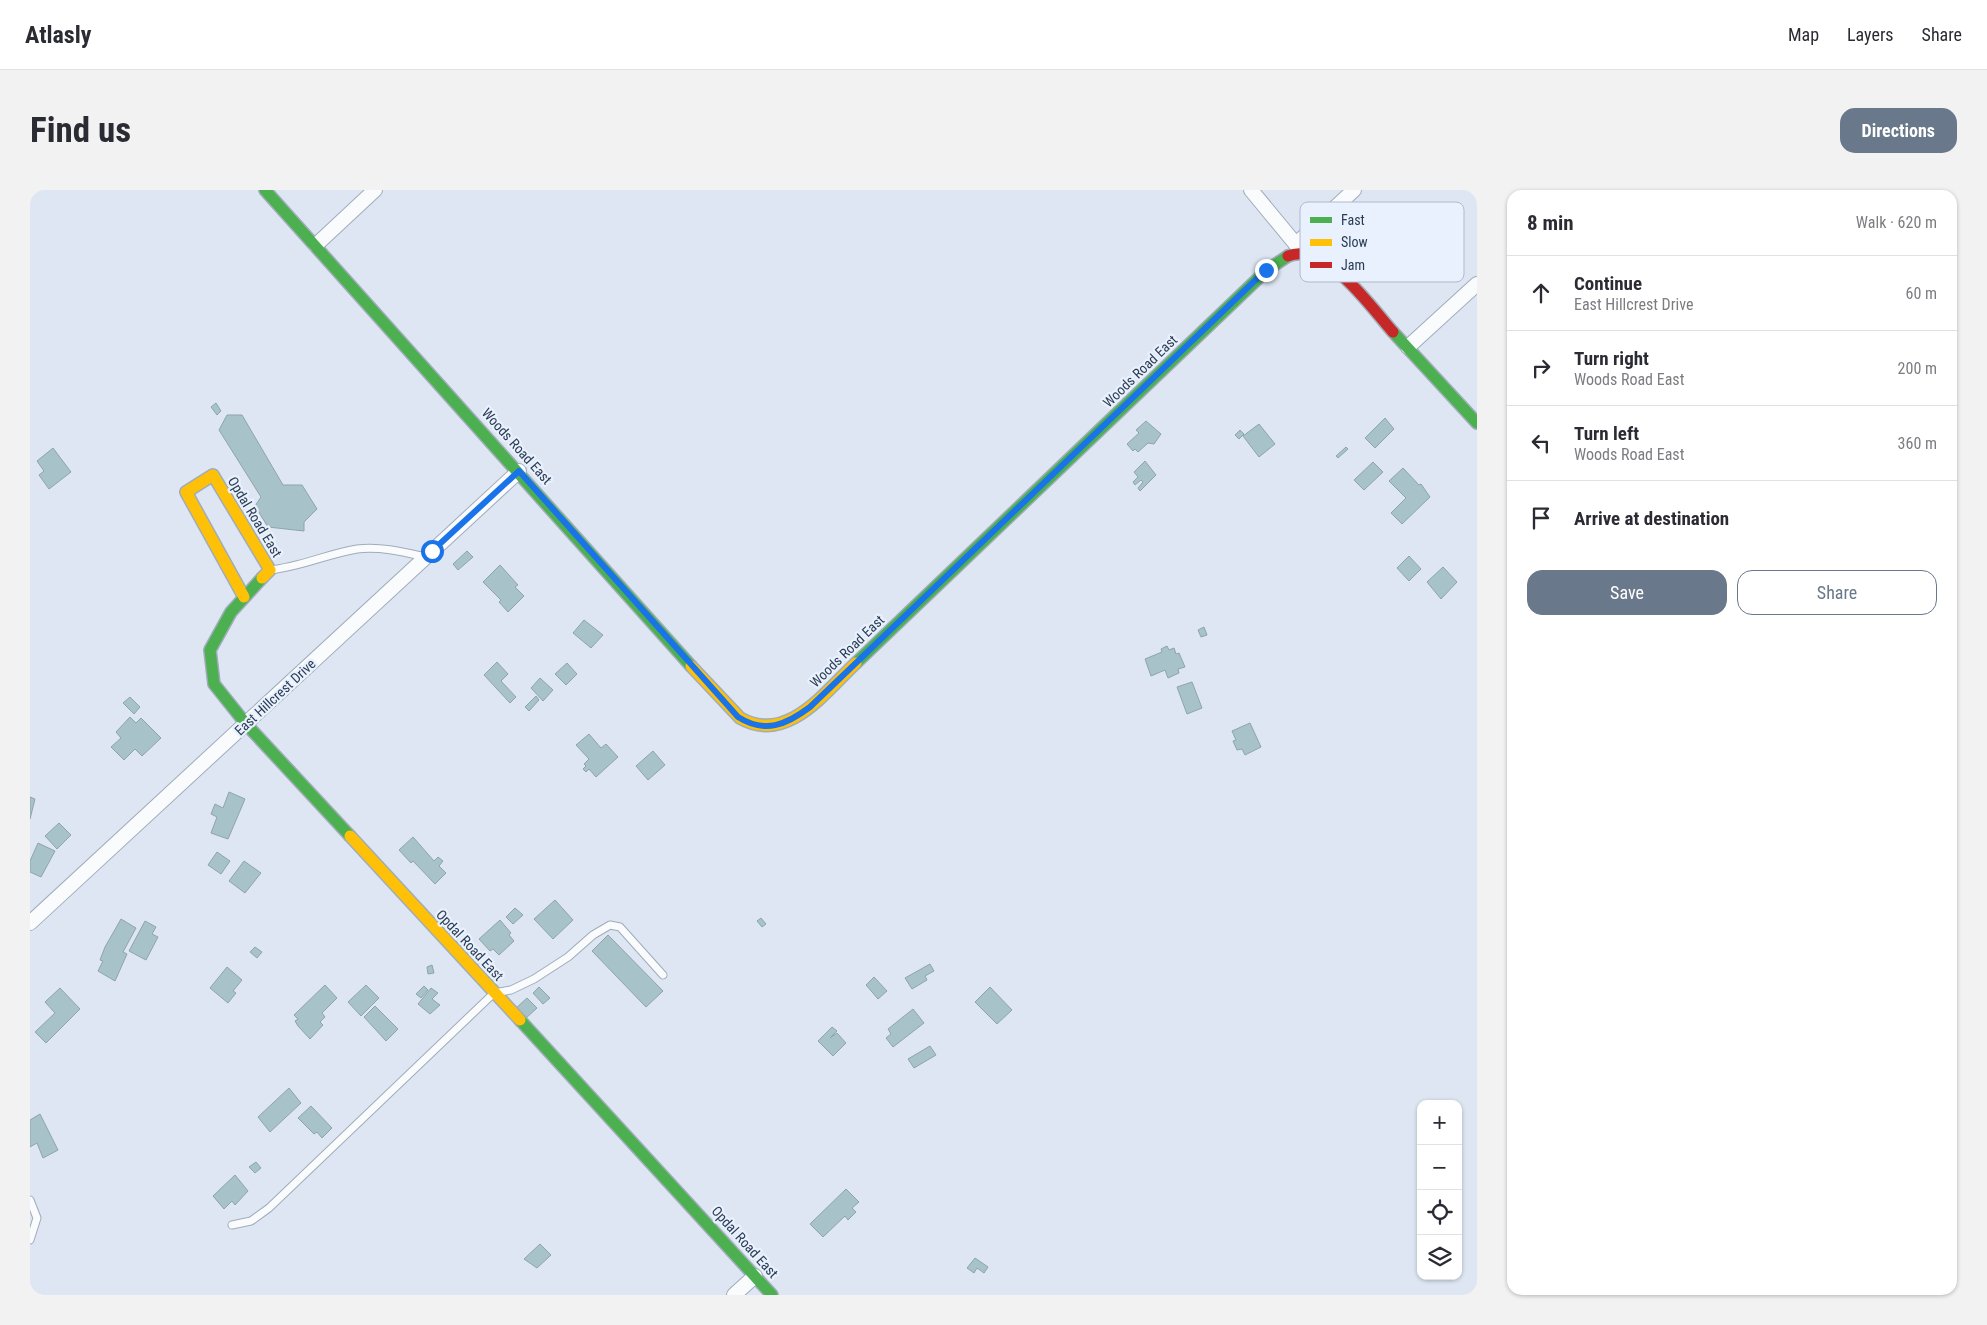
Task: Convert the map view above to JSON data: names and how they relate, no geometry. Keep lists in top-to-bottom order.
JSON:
{
  "streets": {
    "main road": ["Woods Road East", "Opdal Road East"],
    "street": ["East Hillcrest Drive"]
  },
  "crossings": [
    ["Woods Road East", "East Hillcrest Drive"],
    ["Opdal Road East", "East Hillcrest Drive"]
  ],
  "legend": ["Fast", "Slow", "Jam"],
  "page": {
    "header": "Atlasly",
    "nav": ["Map", "Layers", "Share"],
    "buttons": [
      "Directions",
      ["Save", "Share"]
    ],
    "title": "Find us",
    "heading": ["8 min", "Walk · 620 m"],
    "list": [
      ["Continue", "East Hillcrest Drive", "60 m"],
      ["Turn right", "Woods Road East", "200 m"],
      ["Turn left", "Woods Road East", "360 m"],
      "Arrive at destination"
    ],
    "map_buttons": ["+", "−"]
  }
}
